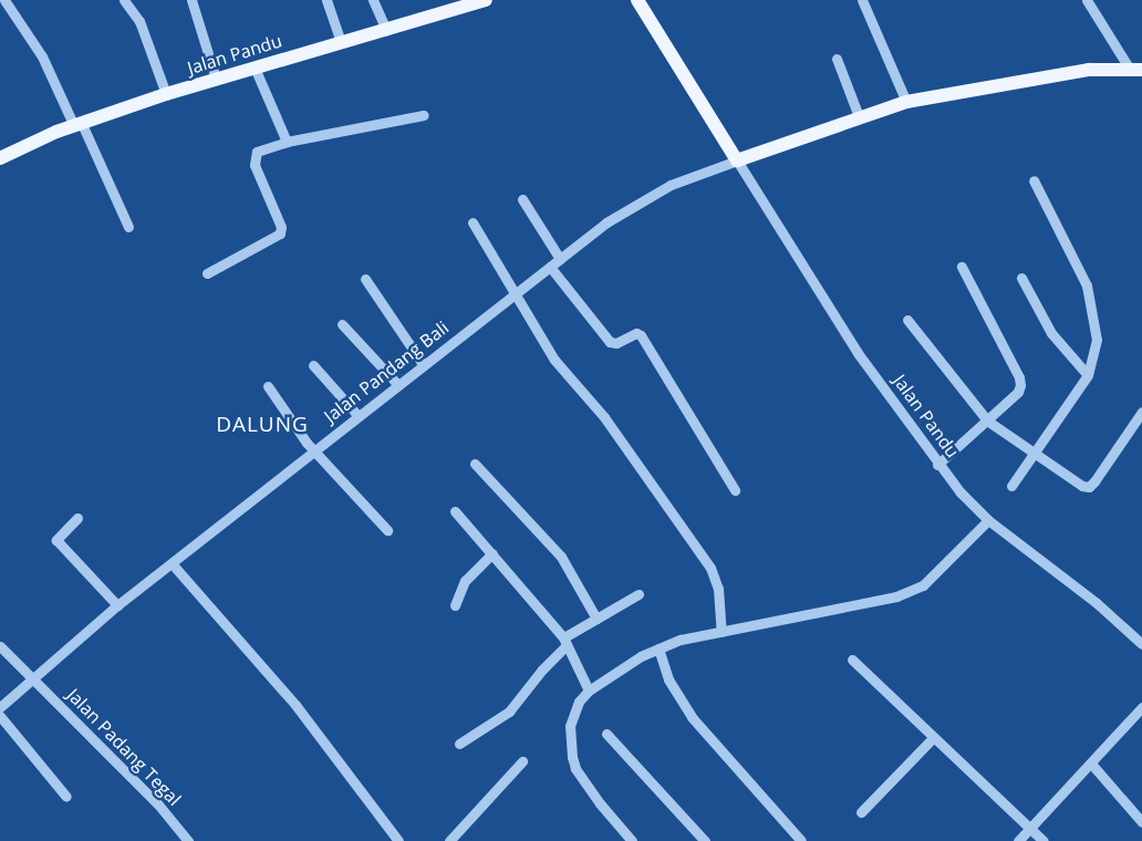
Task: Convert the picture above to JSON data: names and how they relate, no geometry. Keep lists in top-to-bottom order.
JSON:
{
  "streets": {
    "main road": ["Jalan Pandu"],
    "street": ["Jalan Pandang Bali", "Jalan Padang Tegal"]
  },
  "crossings": [
    ["Jalan Pandu", "Jalan Pandang Bali"],
    ["Jalan Pandang Bali", "Jalan Padang Tegal"]
  ],
  "districts": ["DALUNG"]
}
